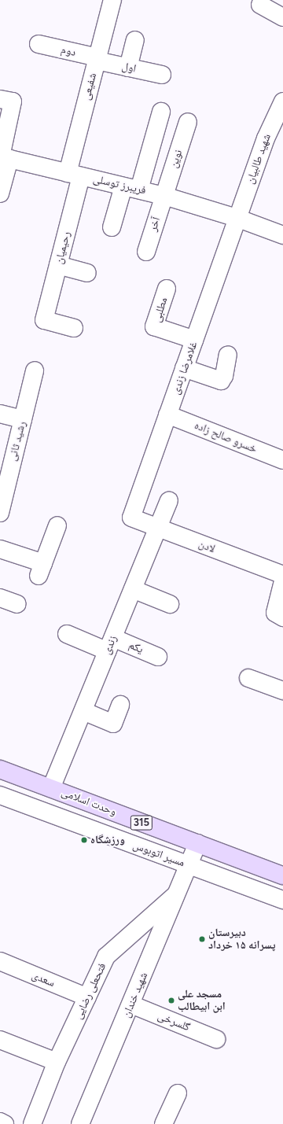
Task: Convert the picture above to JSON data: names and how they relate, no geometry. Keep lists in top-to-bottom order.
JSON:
{
  "streets": {
    "main road": ["وحدت اسلامی", "315"],
    "street": [
      "دوم",
      "اول",
      "شفیعی",
      "نوین",
      "شهید طالبیان",
      "فریبرز توسلی",
      "آخر",
      "رحیمیان",
      "مطلبی",
      "غلامرضا زندی",
      "خسرو صالح زاده",
      "رشید ثانی",
      "لادن",
      "زندی",
      "یکم",
      "مسیر اتوبوس",
      "سعدی",
      "فتحعلی رضایی",
      "شهید خندان",
      "گلسرخی"
    ]
  },
  "crossings": [
    ["دوم", "اول"],
    ["دوم", "شفیعی"],
    ["اول", "شفیعی"],
    ["شفیعی", "فریبرز توسلی"],
    ["شفیعی", "رحیمیان"],
    ["نوین", "فریبرز توسلی"],
    ["نوین", "آخر"],
    ["شهید طالبیان", "فریبرز توسلی"],
    ["شهید طالبیان", "غلامرضا زندی"],
    ["فریبرز توسلی", "آخر"],
    ["فریبرز توسلی", "رحیمیان"],
    ["فریبرز توسلی", "غلامرضا زندی"],
    ["مطلبی", "غلامرضا زندی"],
    ["غلامرضا زندی", "خسرو صالح زاده"],
    ["غلامرضا زندی", "لادن"],
    ["لادن", "زندی"],
    ["زندی", "یکم"],
    ["زندی", "وحدت اسلامی"],
    ["وحدت اسلامی", "شهید خندان"],
    ["مسیر اتوبوس", "شهید خندان"],
    ["سعدی", "فتحعلی رضایی"],
    ["فتحعلی رضایی", "شهید خندان"],
    ["شهید خندان", "گلسرخی"]
  ],
  "places": ["ورزشگاه", "دبیرستان پسرانه ۱۵ خرداد", "مسجد علی ابن ابیطالب"]
}
